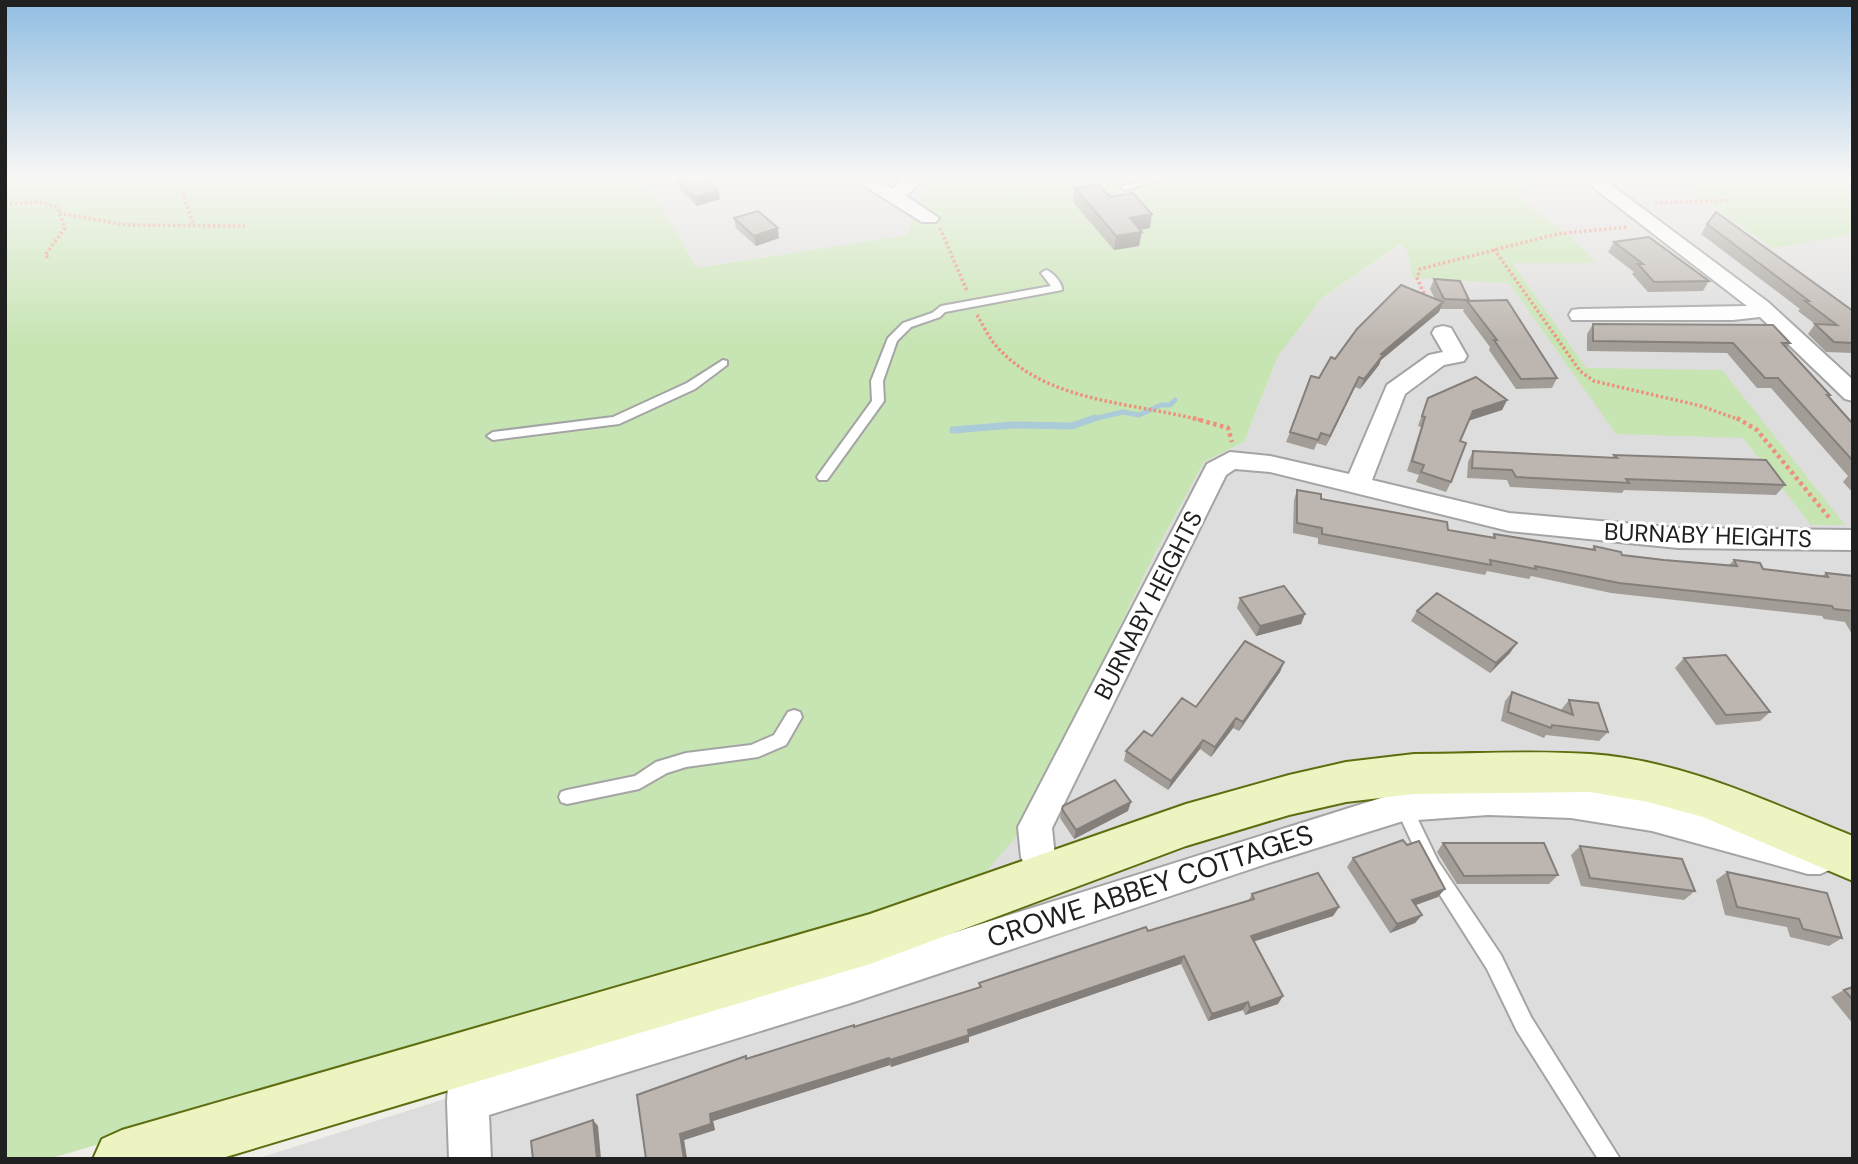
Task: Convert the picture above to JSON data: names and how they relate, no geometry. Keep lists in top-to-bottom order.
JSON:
{
  "streets": {
    "street": ["BURNABY HEIGHTS", "CROWE ABBEY COTTAGES"]
  }
}
